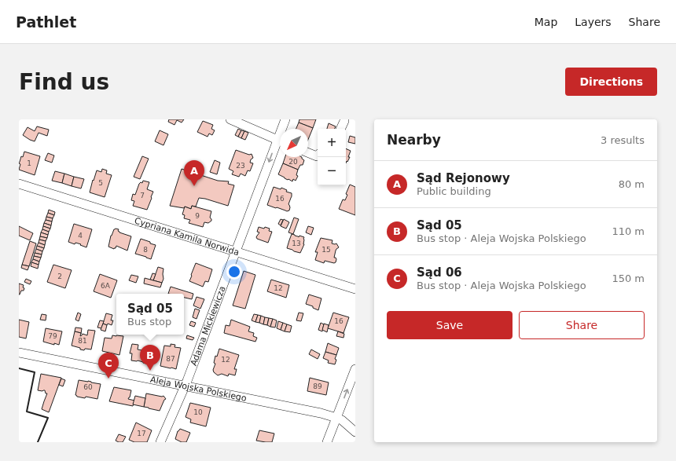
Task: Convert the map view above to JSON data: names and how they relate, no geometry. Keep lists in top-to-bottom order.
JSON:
{
  "streets": {
    "street": ["Cypriana Kamila Norwida", "Adama Mickiewicza", "Aleja Wojska Polskiego"]
  },
  "crossings": [
    ["Cypriana Kamila Norwida", "Adama Mickiewicza"],
    ["Adama Mickiewicza", "Aleja Wojska Polskiego"]
  ],
  "one_way": ["Adama Mickiewicza"],
  "house_numbers": [
    "20",
    "1",
    "23",
    "5",
    "7",
    "16",
    "9",
    "4",
    "13",
    "8",
    "15",
    "2",
    "6A",
    "12",
    "16",
    "79",
    "81",
    "87",
    "12",
    "89",
    "60",
    "10",
    "17"
  ],
  "north": "bottom left",
  "page": {
    "header": "Pathlet",
    "nav": ["Map", "Layers", "Share"],
    "buttons": [
      "Directions",
      ["Save", "Share"]
    ],
    "title": "Find us",
    "heading": ["Nearby", "3 results"],
    "map_buttons": ["+", "−"],
    "pins": ["A", "B", "C"],
    "list": [
      {
        "mark": "A",
        "name": "Sąd Rejonowy",
        "note": "Public building",
        "value": "80 m"
      },
      {
        "mark": "B",
        "name": "Sąd 05",
        "note": "Bus stop · Aleja Wojska Polskiego",
        "value": "110 m"
      },
      {
        "mark": "C",
        "name": "Sąd 06",
        "note": "Bus stop · Aleja Wojska Polskiego",
        "value": "150 m"
      }
    ],
    "popup": ["Sąd 05", "Bus stop"]
  }
}
